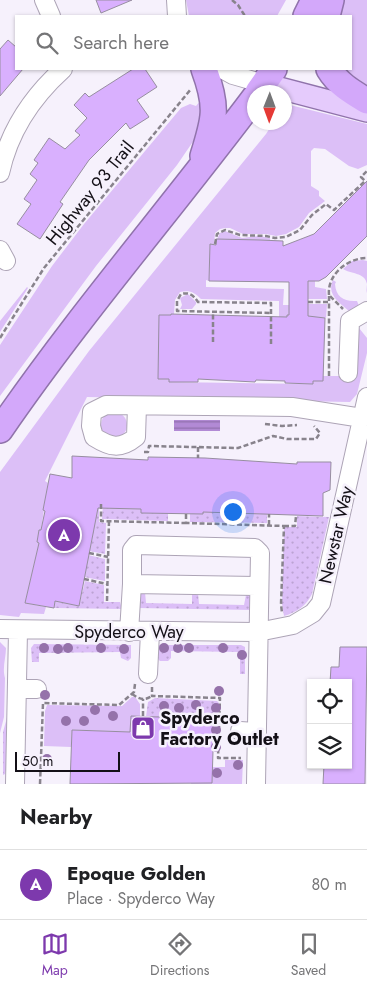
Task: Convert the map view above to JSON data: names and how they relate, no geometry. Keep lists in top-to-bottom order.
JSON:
{
  "streets": {
    "street": ["Newstar Way", "Spyderco Way"],
    "path": ["Highway 93 Trail"]
  },
  "crossings": [
    ["Newstar Way", "Spyderco Way"]
  ],
  "places": {
    "shop": ["Spyderco Factory Outlet"]
  },
  "scale_bar": "50 m",
  "north": "bottom",
  "page": {
    "search": "Search here",
    "pins": "A",
    "scale": "50 m",
    "heading": "Nearby",
    "list": [
      {
        "mark": "A",
        "name": "Epoque Golden",
        "note": "Place · Spyderco Way",
        "value": "80 m"
      }
    ],
    "nav": ["Map", "Directions", "Saved"]
  }
}
